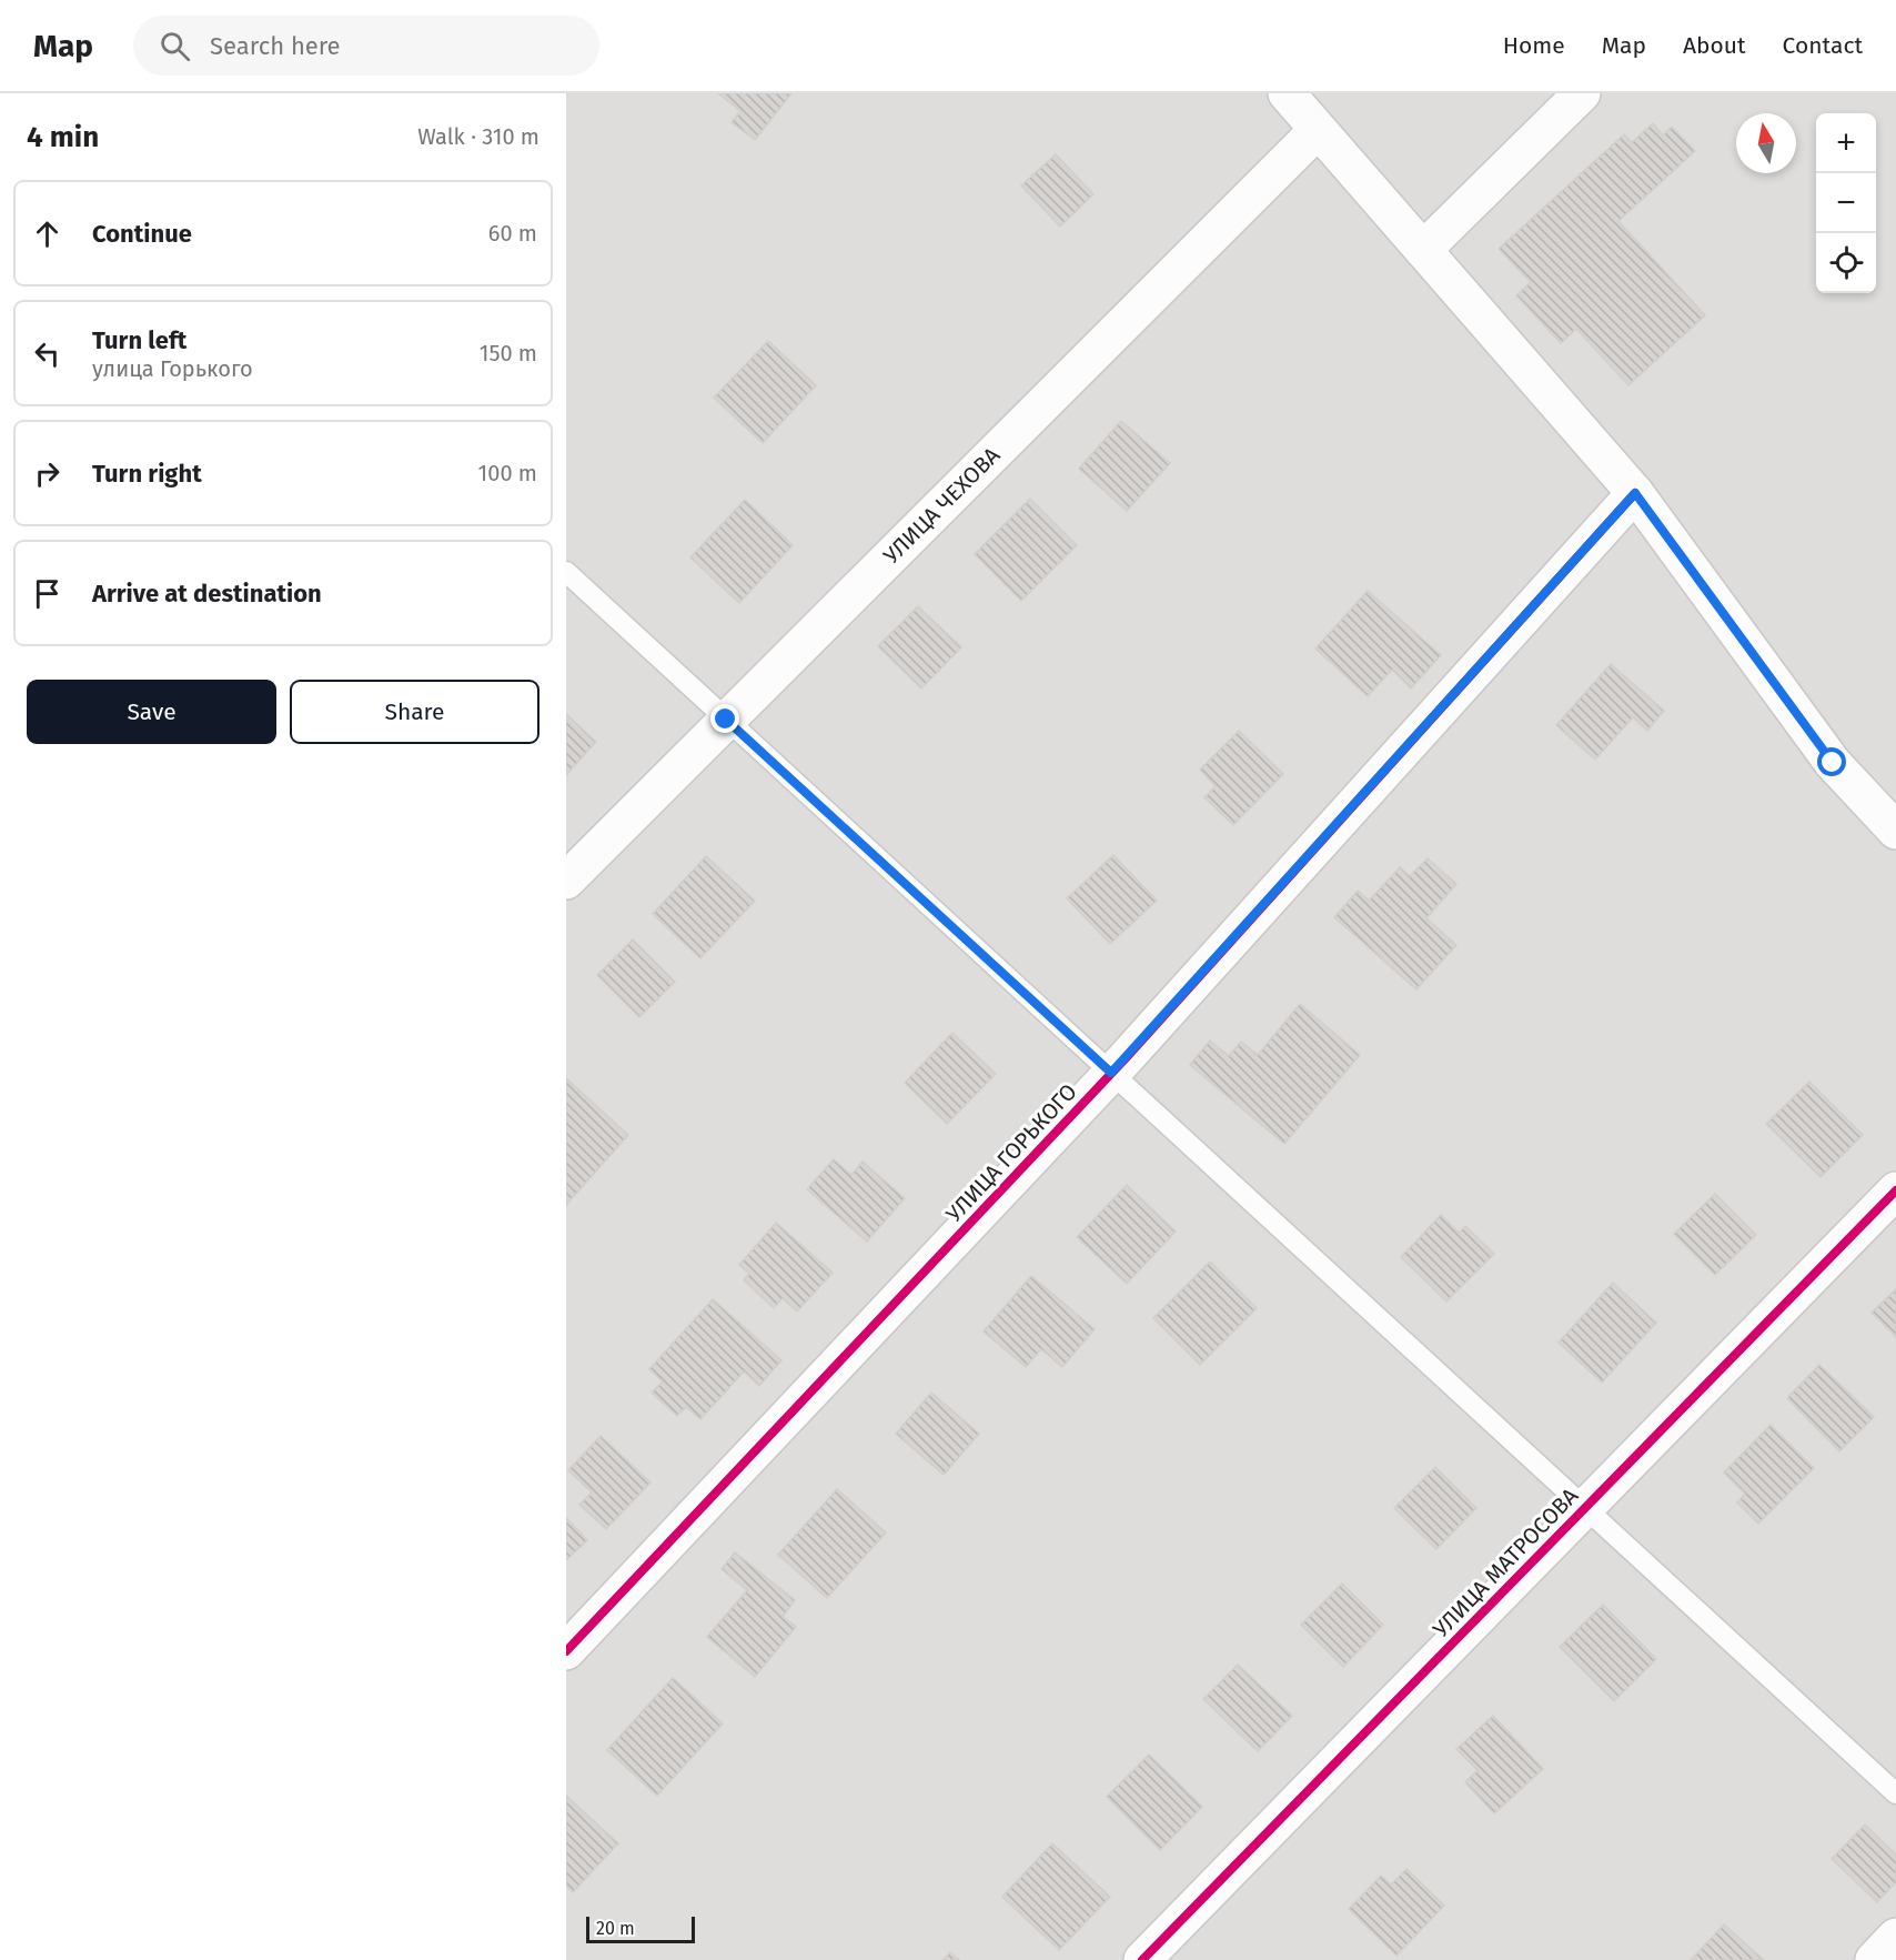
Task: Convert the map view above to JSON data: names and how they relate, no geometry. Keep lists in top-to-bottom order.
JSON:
{
  "streets": {
    "street": ["УЛИЦА ЧЕХОВА", "УЛИЦА ГОРЬКОГО", "УЛИЦА МАТРОСОВА"]
  },
  "scale_bar": "20 m",
  "north": "top",
  "page": {
    "header": "Map",
    "search": "Search here",
    "nav": [
      "Home",
      "Map",
      "About",
      "Contact"
    ],
    "heading": ["4 min", "Walk · 310 m"],
    "map_buttons": ["+", "−"],
    "list": [
      ["Continue", "60 m"],
      ["Turn left", "улица Горького", "150 m"],
      ["Turn right", "100 m"],
      "Arrive at destination"
    ],
    "buttons": ["Save", "Share"],
    "scale": "20 m"
  }
}
